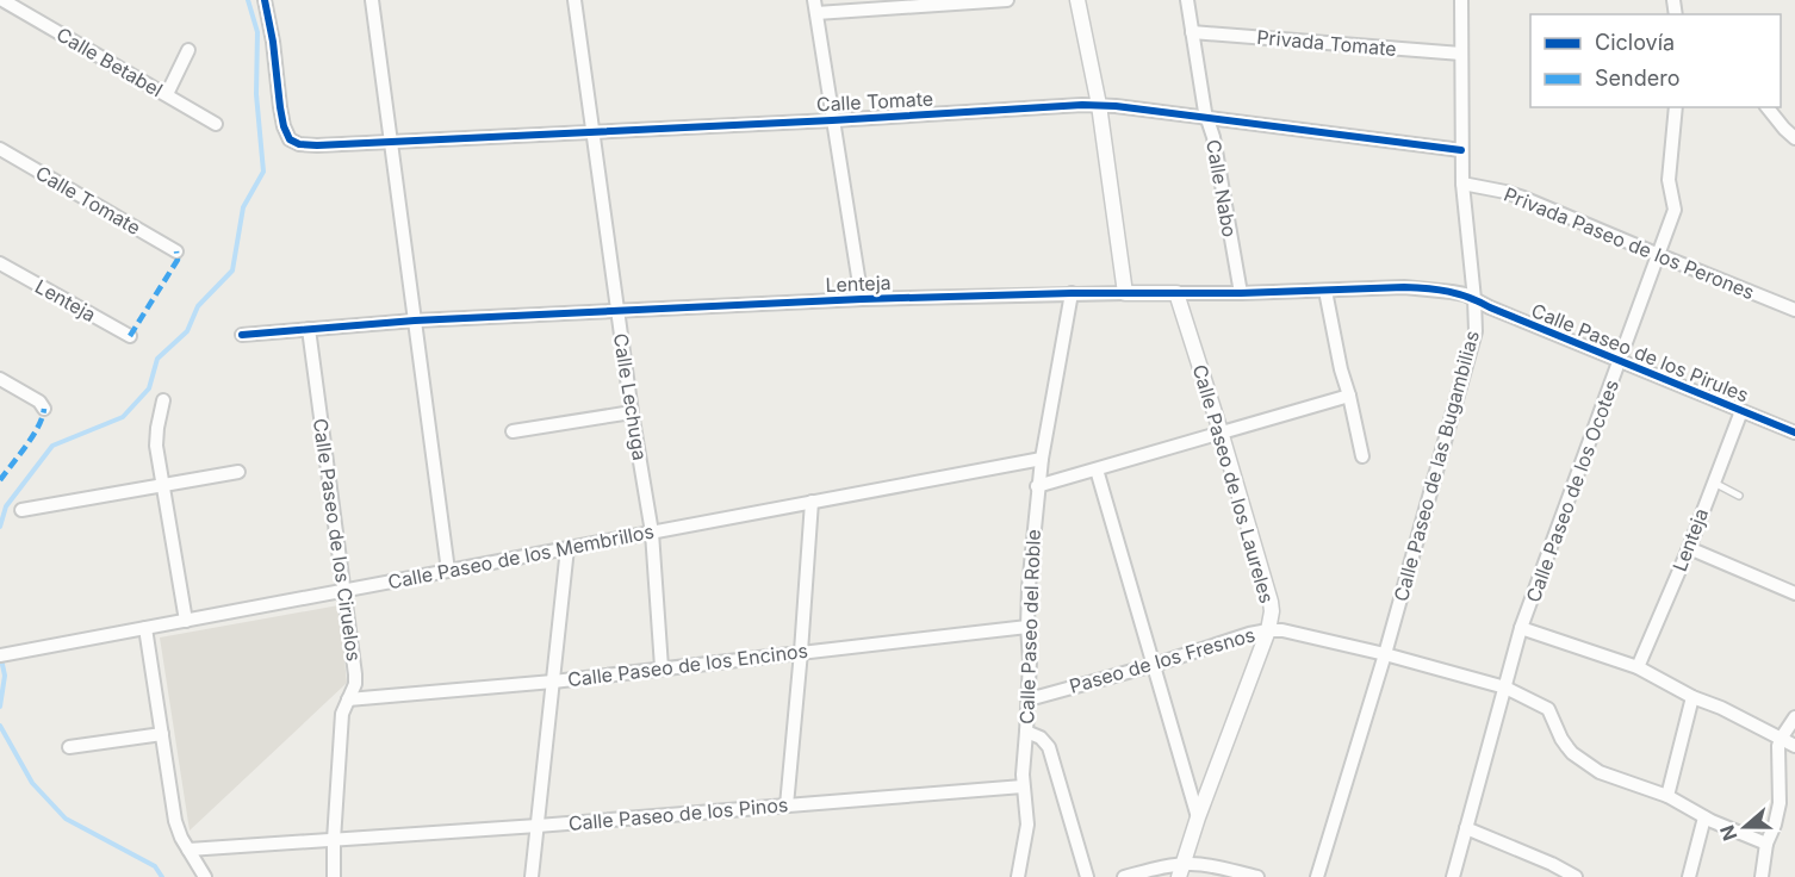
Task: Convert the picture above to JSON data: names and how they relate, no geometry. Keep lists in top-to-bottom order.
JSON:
{
  "streets": {
    "street": [
      "Privada Tomate",
      "Calle Betabel",
      "Calle Tomate",
      "Calle Nabo",
      "Privada Paseo de los Perones",
      "Lenteja",
      "Calle Paseo de los Pirules",
      "Calle Lechuga",
      "Calle Paseo de las Bugambilias",
      "Calle Paseo de los Laureles",
      "Calle Paseo de los Ocotes",
      "Calle Paseo de los Ciruelos",
      "Calle Paseo de los Membrillos",
      "Calle Paseo del Roble",
      "Paseo de los Fresnos",
      "Calle Paseo de los Encinos",
      "Calle Paseo de los Pinos"
    ]
  },
  "crossings": [
    ["Privada Tomate", "Calle Nabo"],
    ["Privada Tomate", "Calle Paseo de las Bugambilias"],
    ["Calle Tomate", "Calle Nabo"],
    ["Calle Tomate", "Calle Lechuga"],
    ["Calle Tomate", "Calle Paseo de las Bugambilias"],
    ["Calle Nabo", "Lenteja"],
    ["Privada Paseo de los Perones", "Calle Paseo de las Bugambilias"],
    ["Privada Paseo de los Perones", "Calle Paseo de los Ocotes"],
    ["Lenteja", "Calle Paseo de los Pirules"],
    ["Lenteja", "Calle Lechuga"],
    ["Lenteja", "Calle Paseo de las Bugambilias"],
    ["Lenteja", "Calle Paseo de los Laureles"],
    ["Lenteja", "Calle Paseo de los Ciruelos"],
    ["Lenteja", "Calle Paseo del Roble"],
    ["Calle Paseo de los Pirules", "Calle Paseo de las Bugambilias"],
    ["Calle Paseo de los Pirules", "Calle Paseo de los Ocotes"],
    ["Calle Lechuga", "Calle Paseo de los Membrillos"],
    ["Calle Lechuga", "Calle Paseo de los Encinos"],
    ["Calle Paseo de las Bugambilias", "Paseo de los Fresnos"],
    ["Calle Paseo de los Laureles", "Paseo de los Fresnos"],
    ["Calle Paseo de los Ocotes", "Paseo de los Fresnos"],
    ["Calle Paseo de los Ciruelos", "Calle Paseo de los Membrillos"],
    ["Calle Paseo de los Ciruelos", "Calle Paseo de los Encinos"],
    ["Calle Paseo de los Ciruelos", "Calle Paseo de los Pinos"],
    ["Calle Paseo de los Membrillos", "Calle Paseo del Roble"],
    ["Calle Paseo del Roble", "Paseo de los Fresnos"],
    ["Calle Paseo del Roble", "Calle Paseo de los Encinos"],
    ["Calle Paseo del Roble", "Calle Paseo de los Pinos"]
  ],
  "legend": ["Ciclovía", "Sendero"],
  "north": "left"
}
